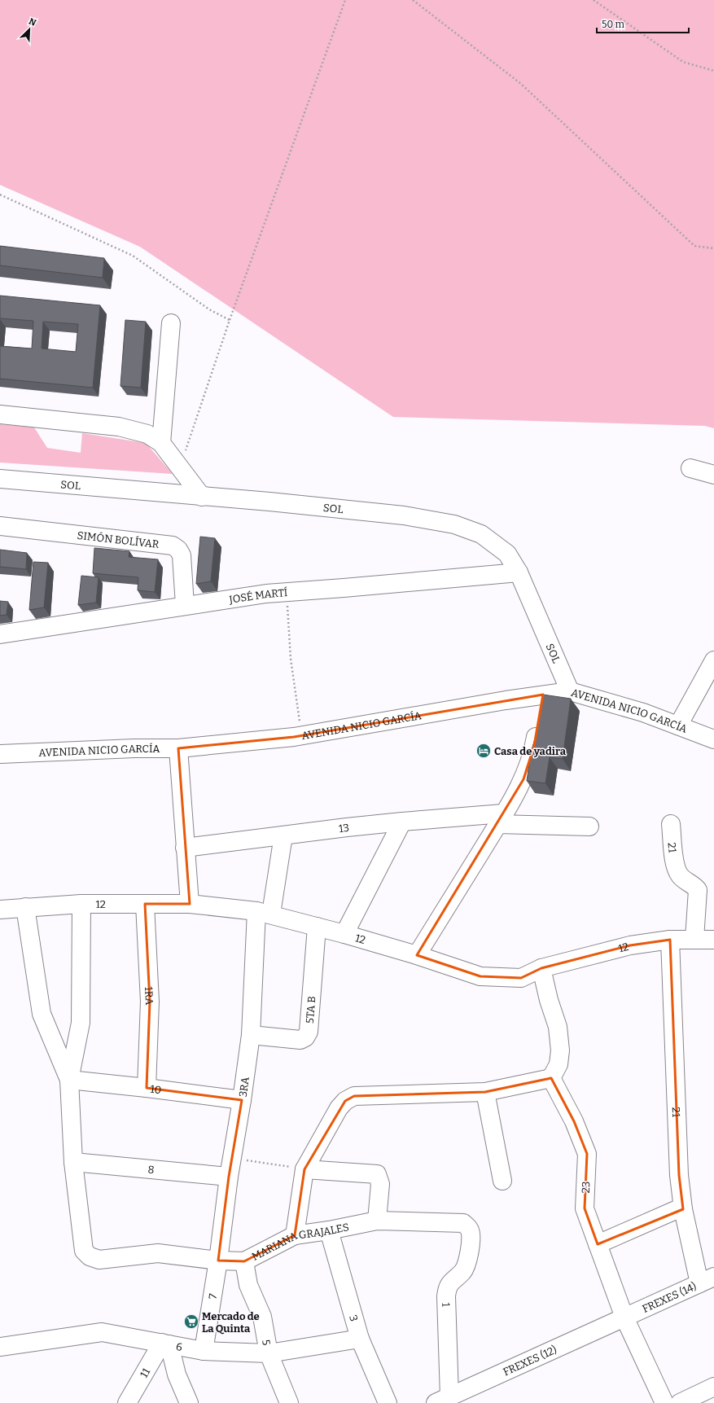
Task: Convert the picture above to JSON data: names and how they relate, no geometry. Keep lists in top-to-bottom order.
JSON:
{
  "streets": {
    "street": [
      "SOL",
      "SIMÓN BOLÍVAR",
      "JOSÉ MARTÍ",
      "AVENIDA NICIO GARCÍA",
      "13",
      "21",
      "12",
      "1RA",
      "5TA B",
      "3RA",
      "10",
      "8",
      "23",
      "MARIANA GRAJALES",
      "7",
      "FREXES (14)",
      "1",
      "3",
      "5",
      "6",
      "FREXES (12)",
      "11"
    ]
  },
  "crossings": [
    ["SOL", "JOSÉ MARTÍ"],
    ["SOL", "AVENIDA NICIO GARCÍA"],
    ["SIMÓN BOLÍVAR", "JOSÉ MARTÍ"],
    ["13", "3RA"],
    ["21", "12"],
    ["21", "FREXES (14)"],
    ["12", "1RA"],
    ["12", "5TA B"],
    ["12", "3RA"],
    ["1RA", "10"],
    ["5TA B", "3RA"],
    ["3RA", "10"],
    ["3RA", "8"],
    ["3RA", "MARIANA GRAJALES"],
    ["3RA", "7"],
    ["8", "MARIANA GRAJALES"],
    ["23", "FREXES (14)"],
    ["23", "FREXES (12)"],
    ["MARIANA GRAJALES", "7"],
    ["MARIANA GRAJALES", "1"],
    ["MARIANA GRAJALES", "3"],
    ["MARIANA GRAJALES", "5"],
    ["7", "6"],
    ["FREXES (14)", "FREXES (12)"],
    ["1", "FREXES (12)"],
    ["3", "6"],
    ["5", "6"],
    ["6", "11"]
  ],
  "places": {
    "hotel": ["Casa de yadira"],
    "supermarket": ["Mercado de La Quinta"]
  },
  "scale_bar": "50 m",
  "north": "top right"
}
